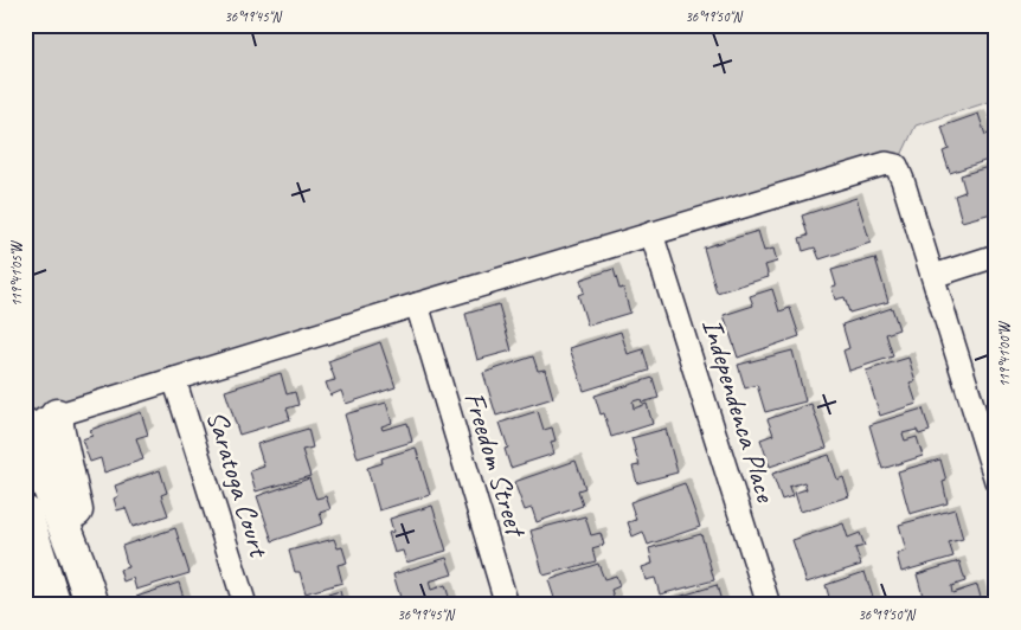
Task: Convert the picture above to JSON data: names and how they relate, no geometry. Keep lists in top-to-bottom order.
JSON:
{
  "streets": {
    "street": ["Independenca Place", "Freedom Street", "Saratoga Court"]
  },
  "coordinates": [
    "36°19'45\"N",
    "36°19'50\"N",
    "119°41'05\"W",
    "119°41'00\"W"
  ]
}
